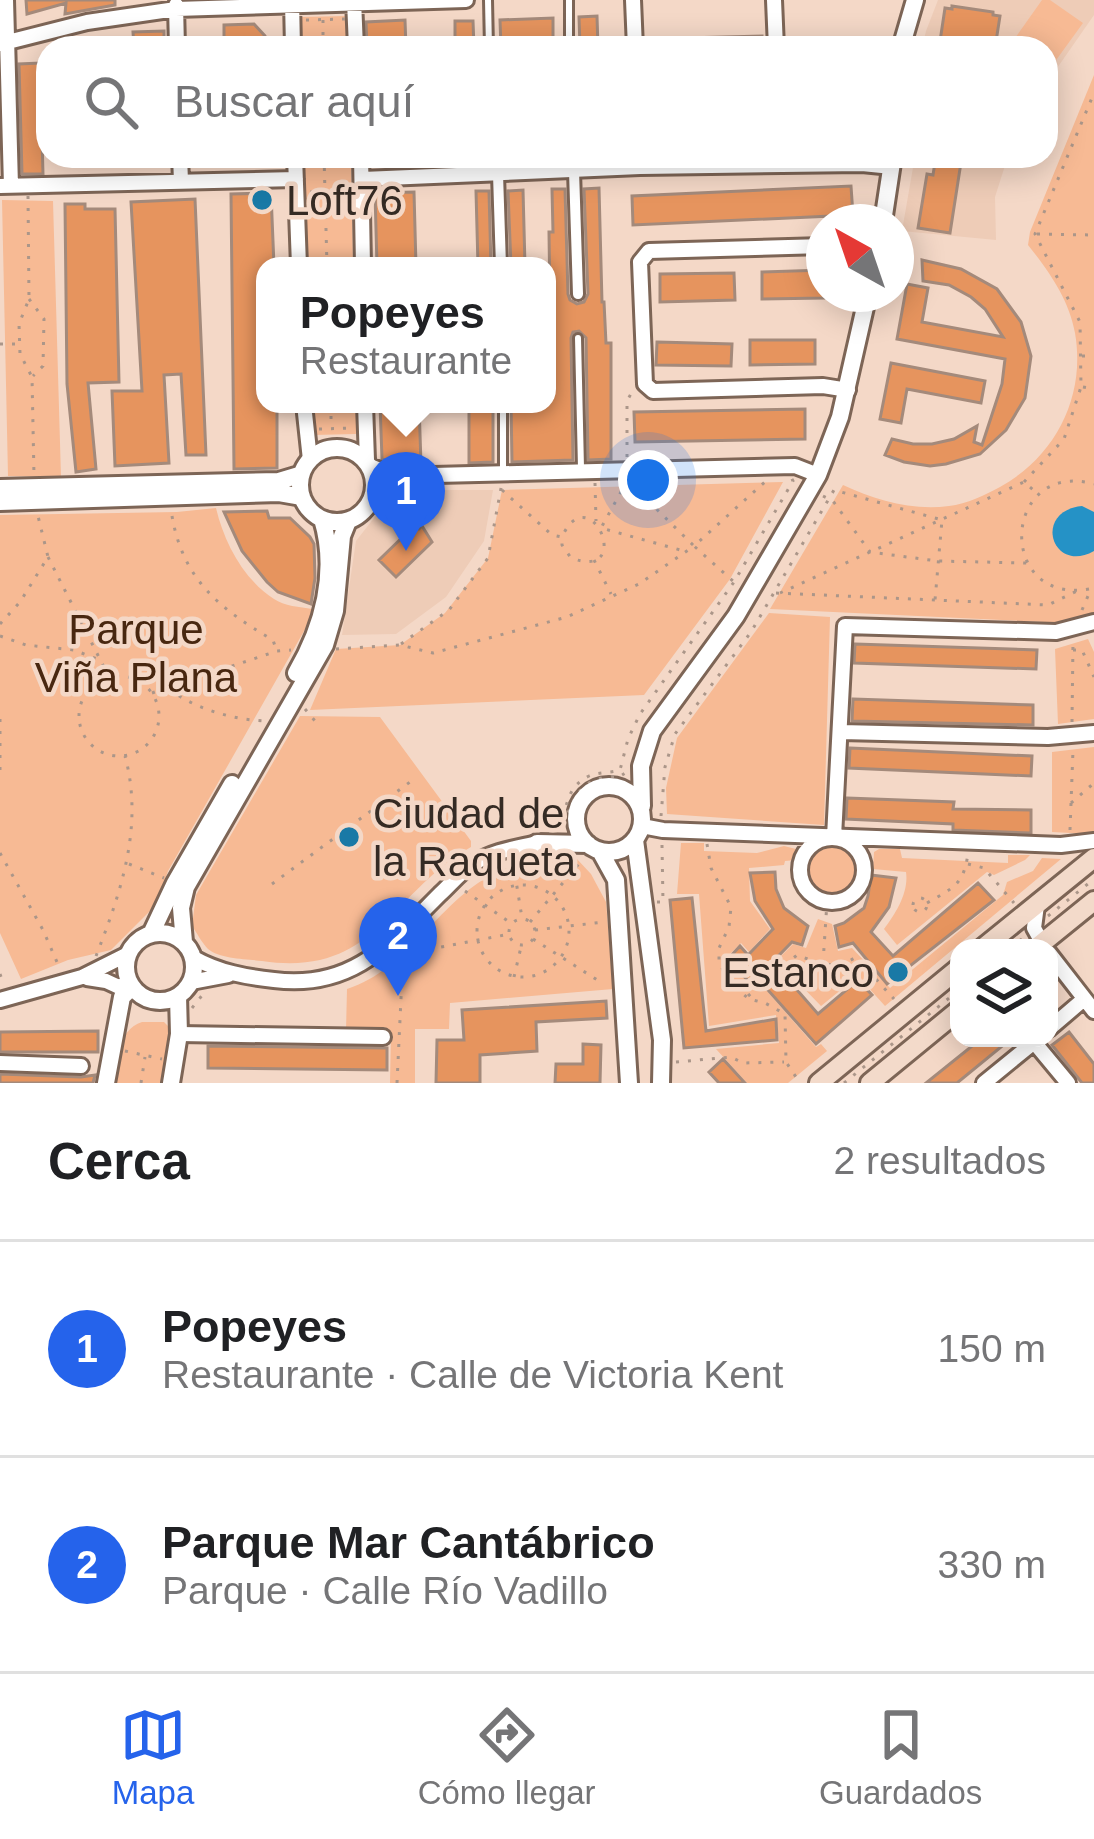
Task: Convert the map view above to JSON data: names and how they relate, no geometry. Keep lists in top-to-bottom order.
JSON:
{
  "parks": ["Parque Viña Plana"],
  "places": ["Loft76", "Ciudad de la Raqueta", "Estanco"],
  "north": "top left",
  "page": {
    "search": "Buscar aquí",
    "popup": ["Popeyes", "Restaurante"],
    "pins": ["1", "2"],
    "heading": ["Cerca", "2 resultados"],
    "list": [
      {
        "mark": "1",
        "name": "Popeyes",
        "note": "Restaurante · Calle de Victoria Kent",
        "value": "150 m"
      },
      {
        "mark": "2",
        "name": "Parque Mar Cantábrico",
        "note": "Parque · Calle Río Vadillo",
        "value": "330 m"
      }
    ],
    "nav": ["Mapa", "Cómo llegar", "Guardados"]
  }
}
